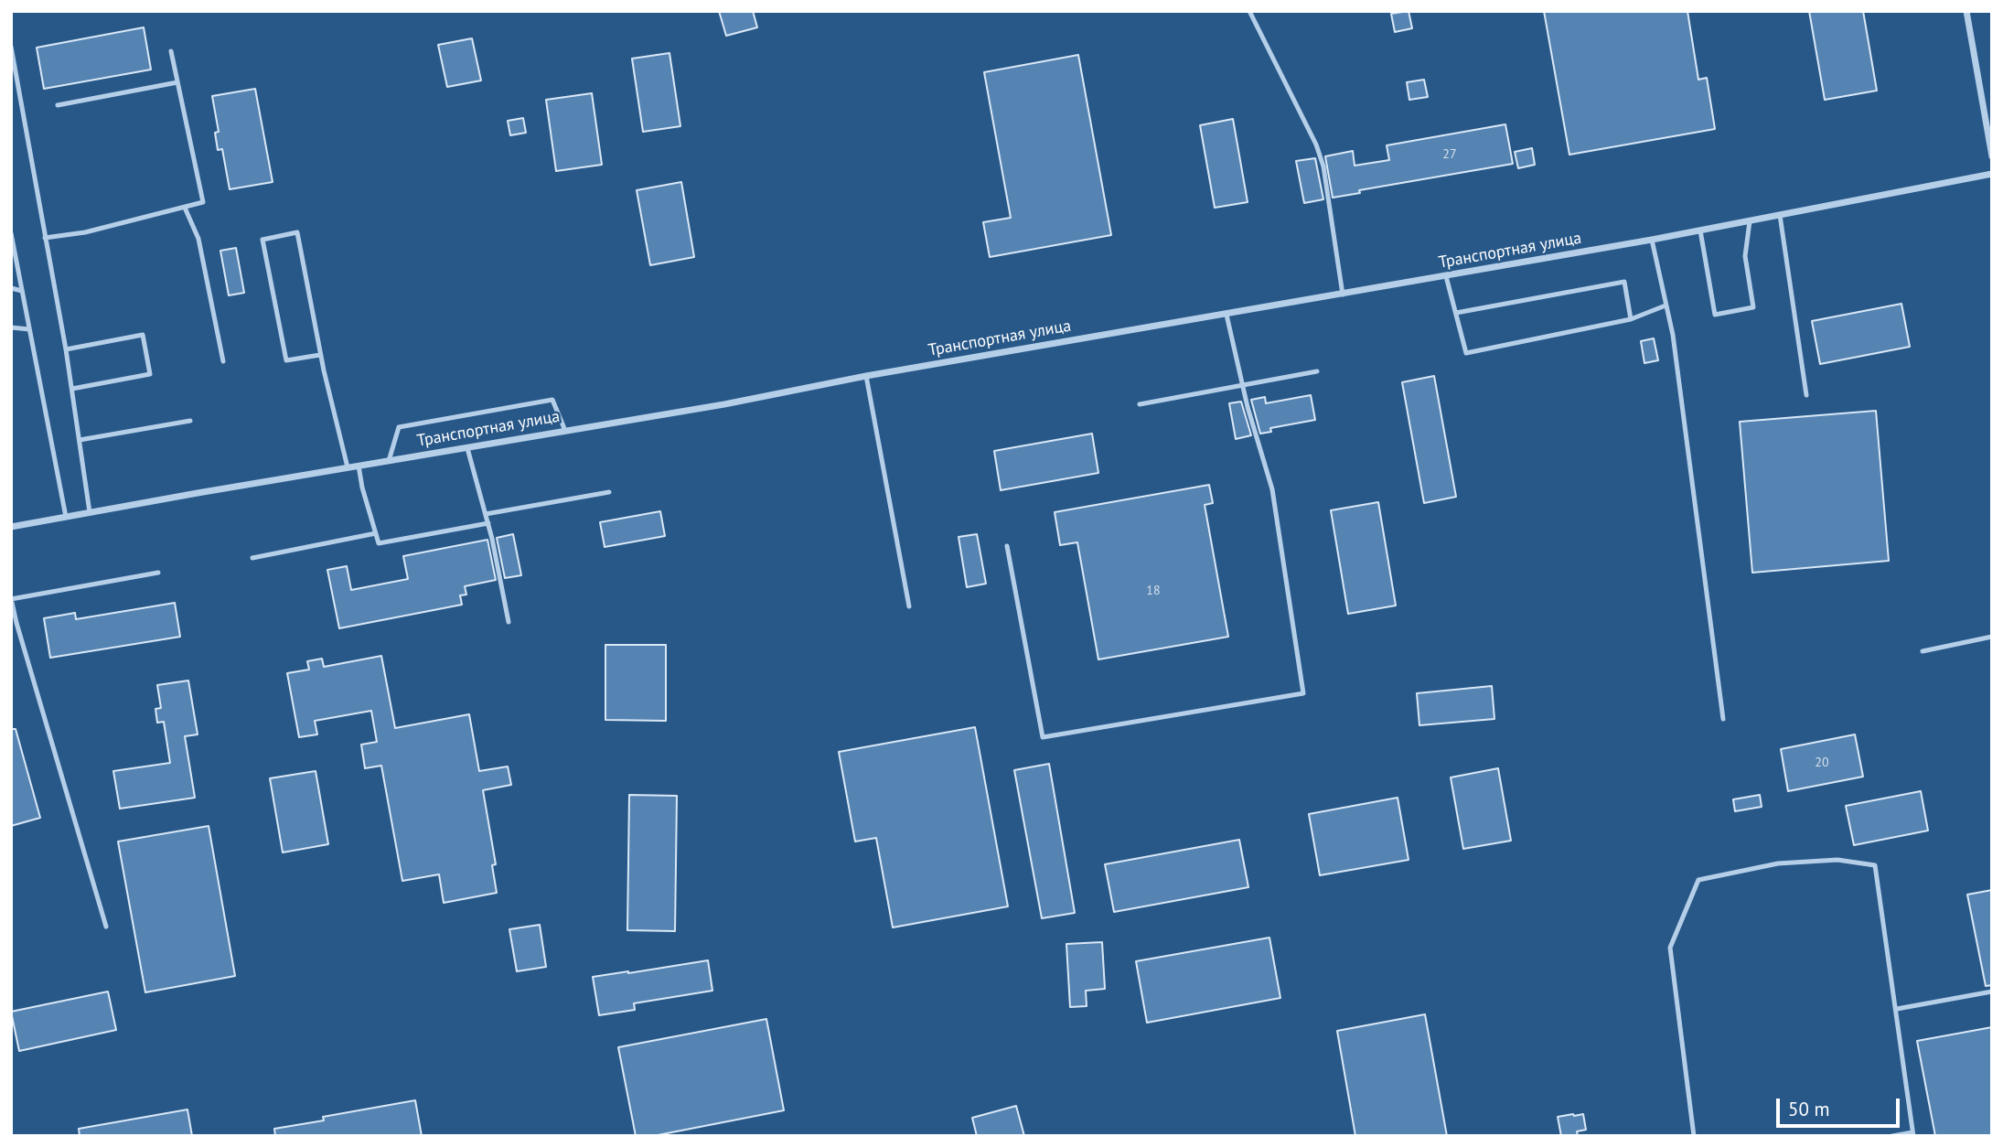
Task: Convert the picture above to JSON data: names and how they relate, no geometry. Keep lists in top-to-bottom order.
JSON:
{
  "streets": {
    "street": ["Транспортная улица"]
  },
  "house_numbers": ["27", "18", "20"],
  "scale_bar": "50 m"
}
